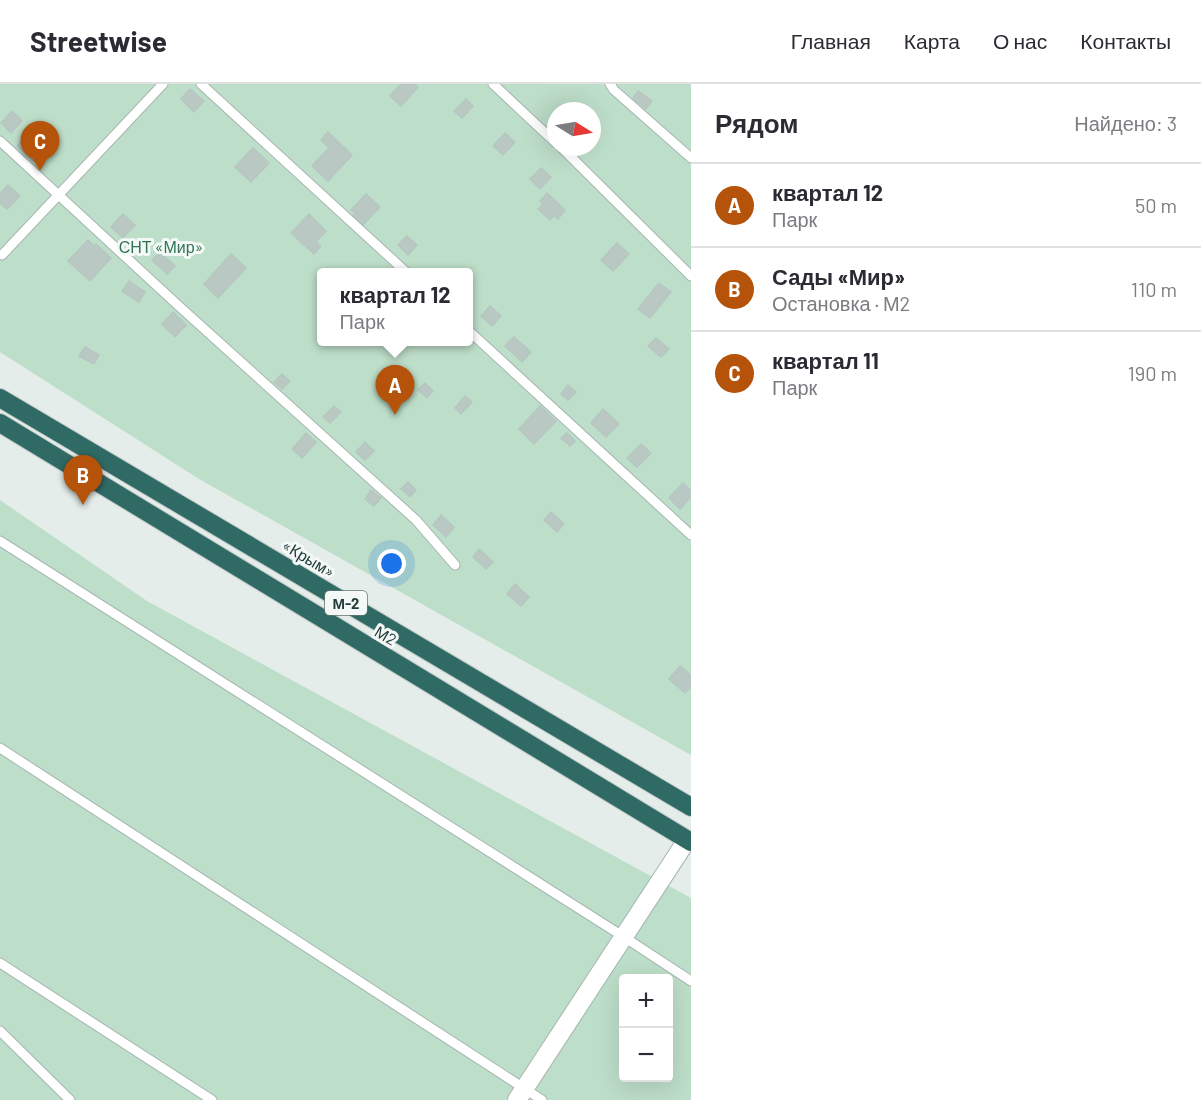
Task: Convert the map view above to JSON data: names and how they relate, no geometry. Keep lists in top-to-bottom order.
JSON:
{
  "streets": {
    "highway": ["«Крым»", "М-2", "М2"]
  },
  "parks": ["СНТ «Мир»"],
  "north": "right",
  "page": {
    "header": "Streetwise",
    "nav": [
      "Главная",
      "Карта",
      "О нас",
      "Контакты"
    ],
    "heading": ["Рядом", "Найдено: 3"],
    "pins": ["C", "A", "B"],
    "list": [
      {
        "mark": "A",
        "name": "квартал 12",
        "note": "Парк",
        "value": "50 m"
      },
      {
        "mark": "B",
        "name": "Сады «Мир»",
        "note": "Остановка · М2",
        "value": "110 m"
      },
      {
        "mark": "C",
        "name": "квартал 11",
        "note": "Парк",
        "value": "190 m"
      }
    ],
    "popup": ["квартал 12", "Парк"],
    "map_buttons": ["+", "−"]
  }
}
